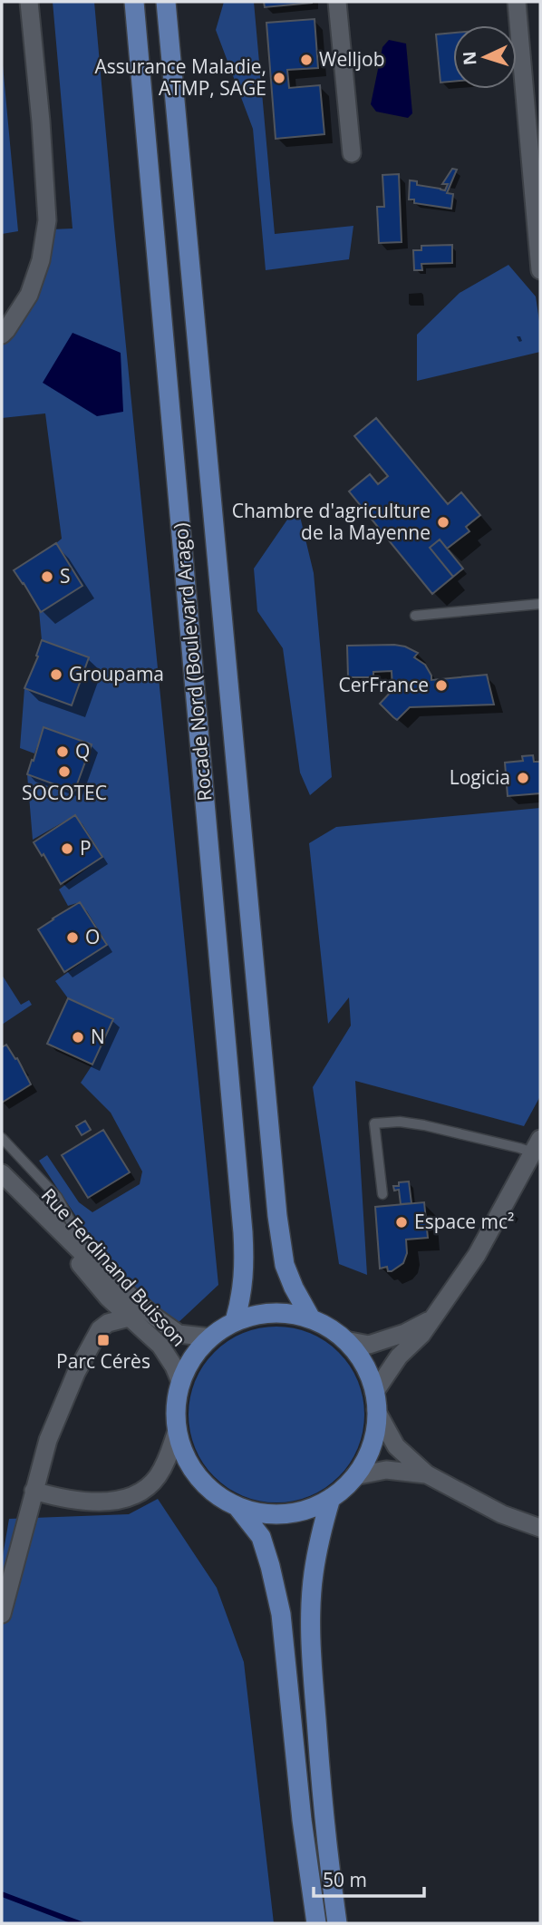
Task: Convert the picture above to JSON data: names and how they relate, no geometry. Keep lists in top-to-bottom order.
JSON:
{
  "streets": {
    "main road": ["Rocade Nord (Boulevard Arago)"],
    "street": ["Rue Ferdinand Buisson"]
  },
  "crossings": [
    ["Rocade Nord (Boulevard Arago)", "Rue Ferdinand Buisson"]
  ],
  "places": {
    "other": [
      "Welljob",
      "Assurance Maladie, ATMP, SAGE",
      "Chambre d'agriculture de la Mayenne",
      "S",
      "Groupama",
      "CerFrance",
      "Q",
      "SOCOTEC",
      "Logicia",
      "P",
      "O",
      "N",
      "Espace mc²"
    ],
    "transit": ["Parc Cérès"]
  },
  "scale_bar": "50 m",
  "north": "left"
}
